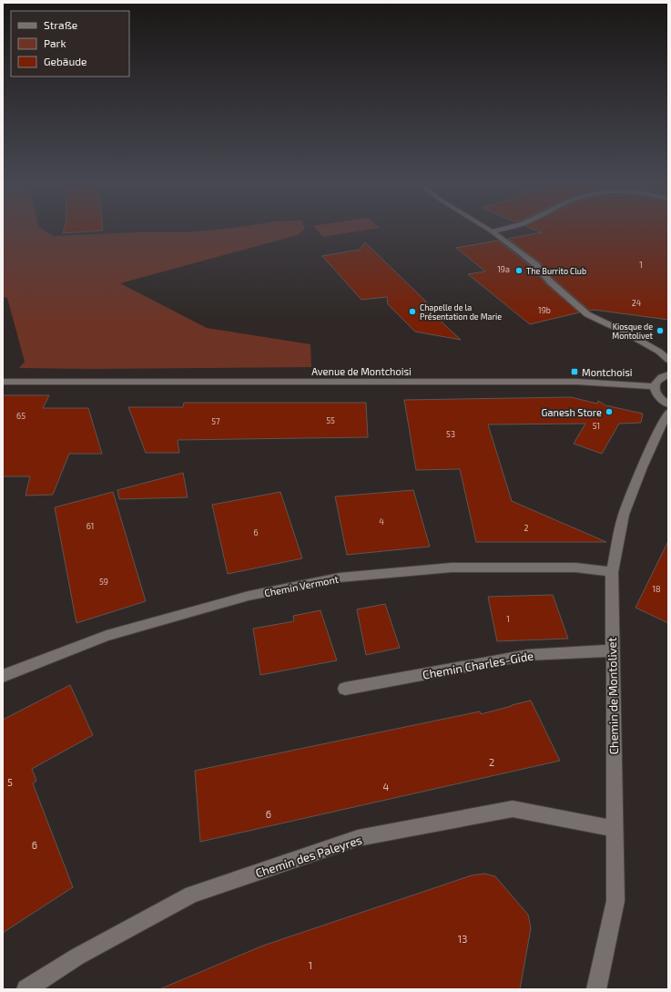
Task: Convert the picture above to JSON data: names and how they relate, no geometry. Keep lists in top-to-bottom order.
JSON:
{
  "streets": {
    "street": [
      "Avenue de Montchoisi",
      "Chemin Vermont",
      "Chemin Charles-Gide",
      "Chemin de Montolivet",
      "Chemin des Paleyres"
    ]
  },
  "crossings": [
    ["Chemin Vermont", "Chemin de Montolivet"],
    ["Chemin Charles-Gide", "Chemin de Montolivet"],
    ["Chemin de Montolivet", "Chemin des Paleyres"]
  ],
  "places": {
    "other": [
      "The Burrito Club",
      "Chapelle de la Présentation de Marie",
      "Kiosque de Montolivet",
      "Ganesh Store"
    ],
    "transit": ["Montchoisi"]
  },
  "house_numbers": [
    "1",
    "19a",
    "24",
    "19b",
    "65",
    "55",
    "57",
    "51",
    "53",
    "4",
    "61",
    "2",
    "6",
    "59",
    "18",
    "1",
    "2",
    "5",
    "4",
    "6",
    "6",
    "13",
    "1"
  ],
  "legend": ["Straße", "Park", "Gebäude"]
}
